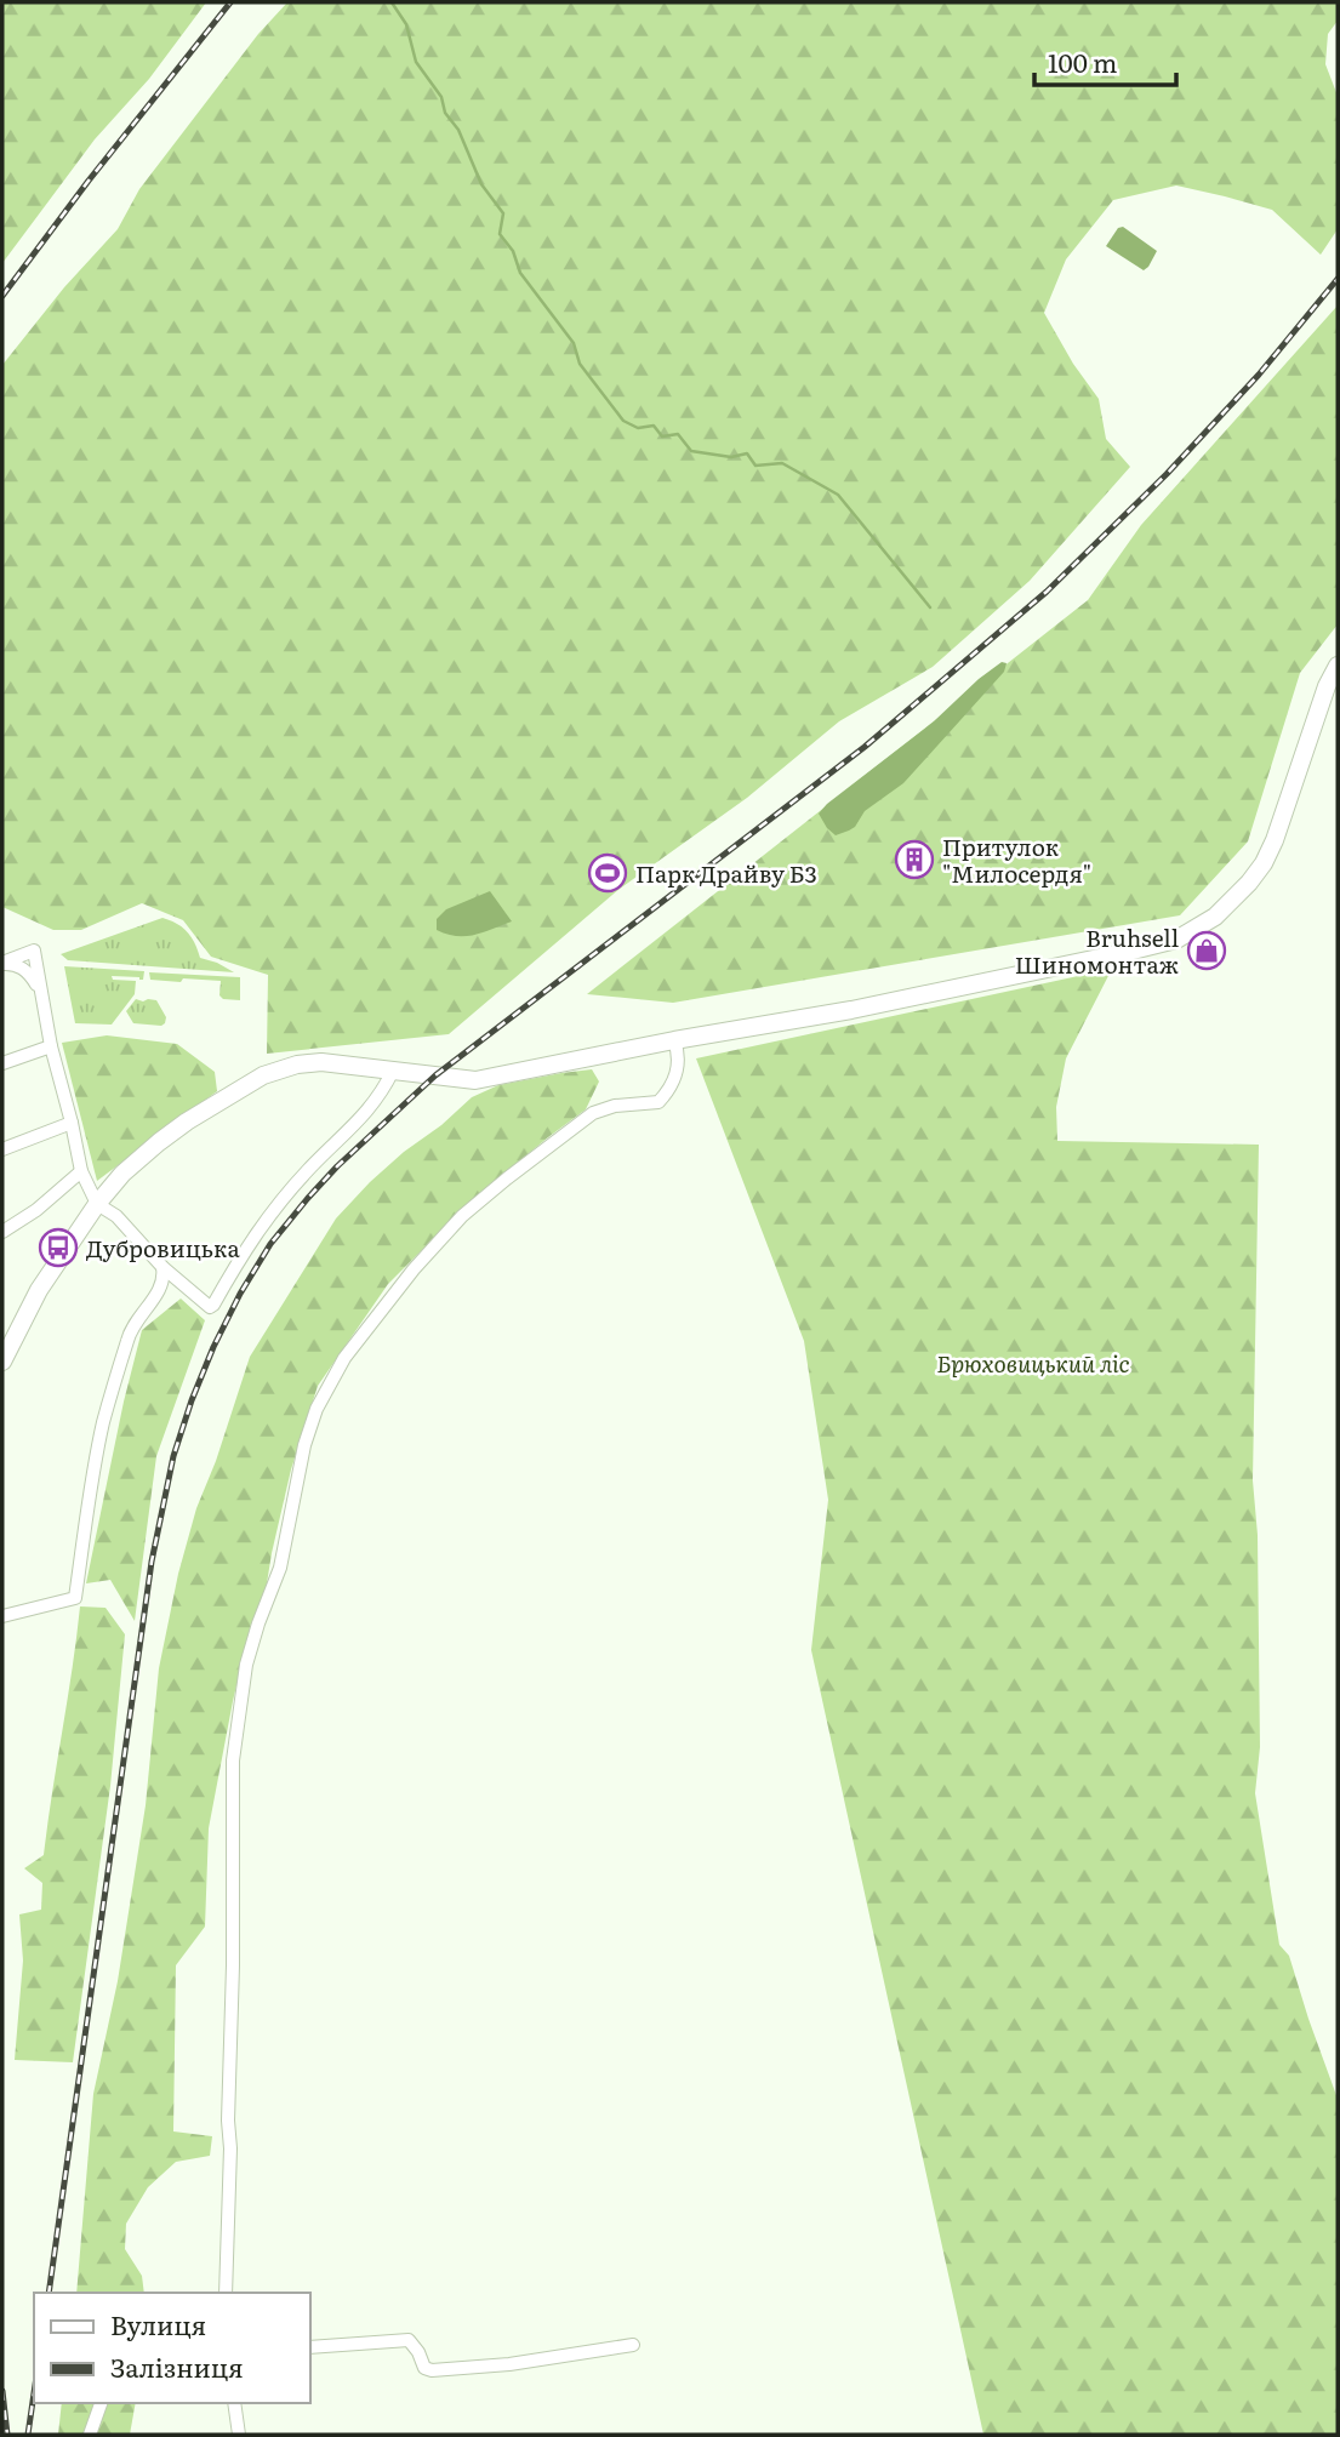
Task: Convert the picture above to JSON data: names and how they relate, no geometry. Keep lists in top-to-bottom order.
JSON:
{
  "parks": ["Брюховицький ліс"],
  "places": {
    "building": ["Притулок \"Милосердя\""],
    "sports": ["Парк Драйву Б3"],
    "shop": ["Bruhsell Шиномонтаж"],
    "bus stop": ["Дубровицька"]
  },
  "legend": ["Вулиця", "Залізниця"],
  "scale_bar": "100 m"
}
